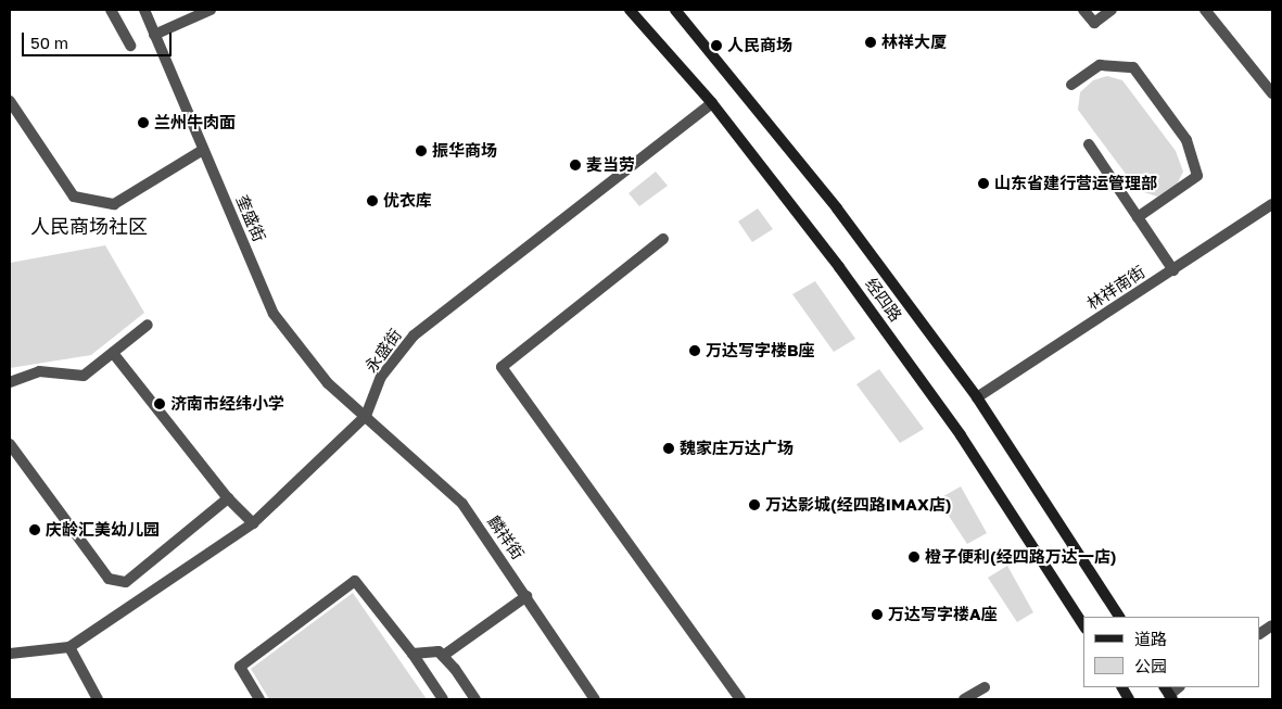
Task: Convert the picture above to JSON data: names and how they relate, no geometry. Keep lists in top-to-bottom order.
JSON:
{
  "streets": {
    "main road": ["经四路"],
    "street": [
      "奎盛街",
      "林祥南街",
      "永盛街",
      "麟祥街"
    ]
  },
  "crossings": [
    ["奎盛街", "永盛街"],
    ["奎盛街", "麟祥街"],
    ["林祥南街", "经四路"],
    ["经四路", "永盛街"],
    ["永盛街", "麟祥街"]
  ],
  "districts": ["人民商场社区"],
  "places": [
    "林祥大厦",
    "人民商场",
    "兰州牛肉面",
    "振华商场",
    "麦当劳",
    "山东省建行营运管理部",
    "优衣库",
    "万达写字楼B座",
    "济南市经纬小学",
    "魏家庄万达广场",
    "万达影城(经四路IMAX店)",
    "庆龄汇美幼儿园",
    "橙子便利(经四路万达一店)",
    "万达写字楼A座"
  ],
  "legend": ["道路", "公园"],
  "scale_bar": "50 m"
}
